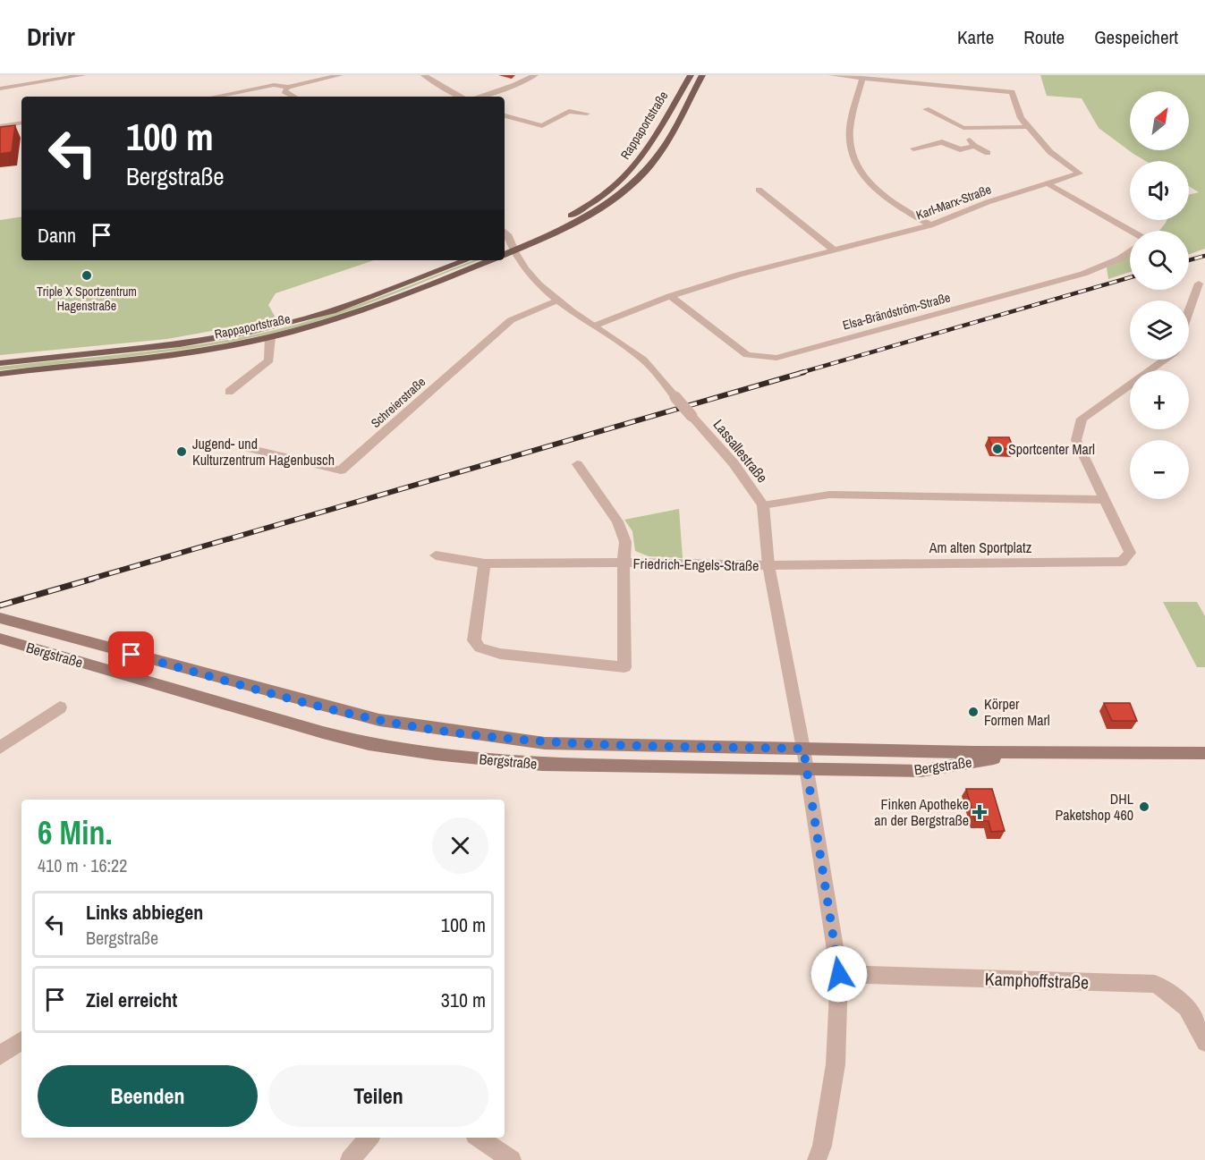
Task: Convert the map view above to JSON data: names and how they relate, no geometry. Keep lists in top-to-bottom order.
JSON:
{
  "streets": {
    "main road": ["Rappaportstraße", "Bergstraße"],
    "street": [
      "Karl-Marx-Straße",
      "Elsa-Brändström-Straße",
      "Schreierstraße",
      "Lassallestraße",
      "Am alten Sportplatz",
      "Friedrich-Engels-Straße",
      "Kamphoffstraße"
    ]
  },
  "crossings": [
    ["Rappaportstraße", "Lassallestraße"],
    ["Karl-Marx-Straße", "Elsa-Brändström-Straße"],
    ["Karl-Marx-Straße", "Lassallestraße"],
    ["Schreierstraße", "Lassallestraße"],
    ["Lassallestraße", "Am alten Sportplatz"],
    ["Lassallestraße", "Friedrich-Engels-Straße"],
    ["Lassallestraße", "Bergstraße"],
    ["Lassallestraße", "Kamphoffstraße"],
    ["Am alten Sportplatz", "Friedrich-Engels-Straße"]
  ],
  "places": {
    "other": [
      "Triple X Sportzentrum Hagenstraße",
      "Sportcenter Marl",
      "Jugend- und Kulturzentrum Hagenbusch",
      "Körper Formen Marl",
      "DHL Paketshop 460"
    ],
    "health": ["Finken Apotheke an der Bergstraße"]
  },
  "north": "top right",
  "page": {
    "header": "Drivr",
    "nav": ["Karte", "Route", "Gespeichert"],
    "map_buttons": ["+", "−"],
    "turn": ["100 m", "Bergstraße"],
    "then": "Dann",
    "heading": ["6 Min.", "410 m · 16:22"],
    "list": [
      {
        "name": "Links abbiegen",
        "note": "Bergstraße",
        "value": "100 m"
      },
      {
        "name": "Ziel erreicht",
        "value": "310 m"
      }
    ],
    "buttons": ["Beenden", "Teilen"]
  }
}
